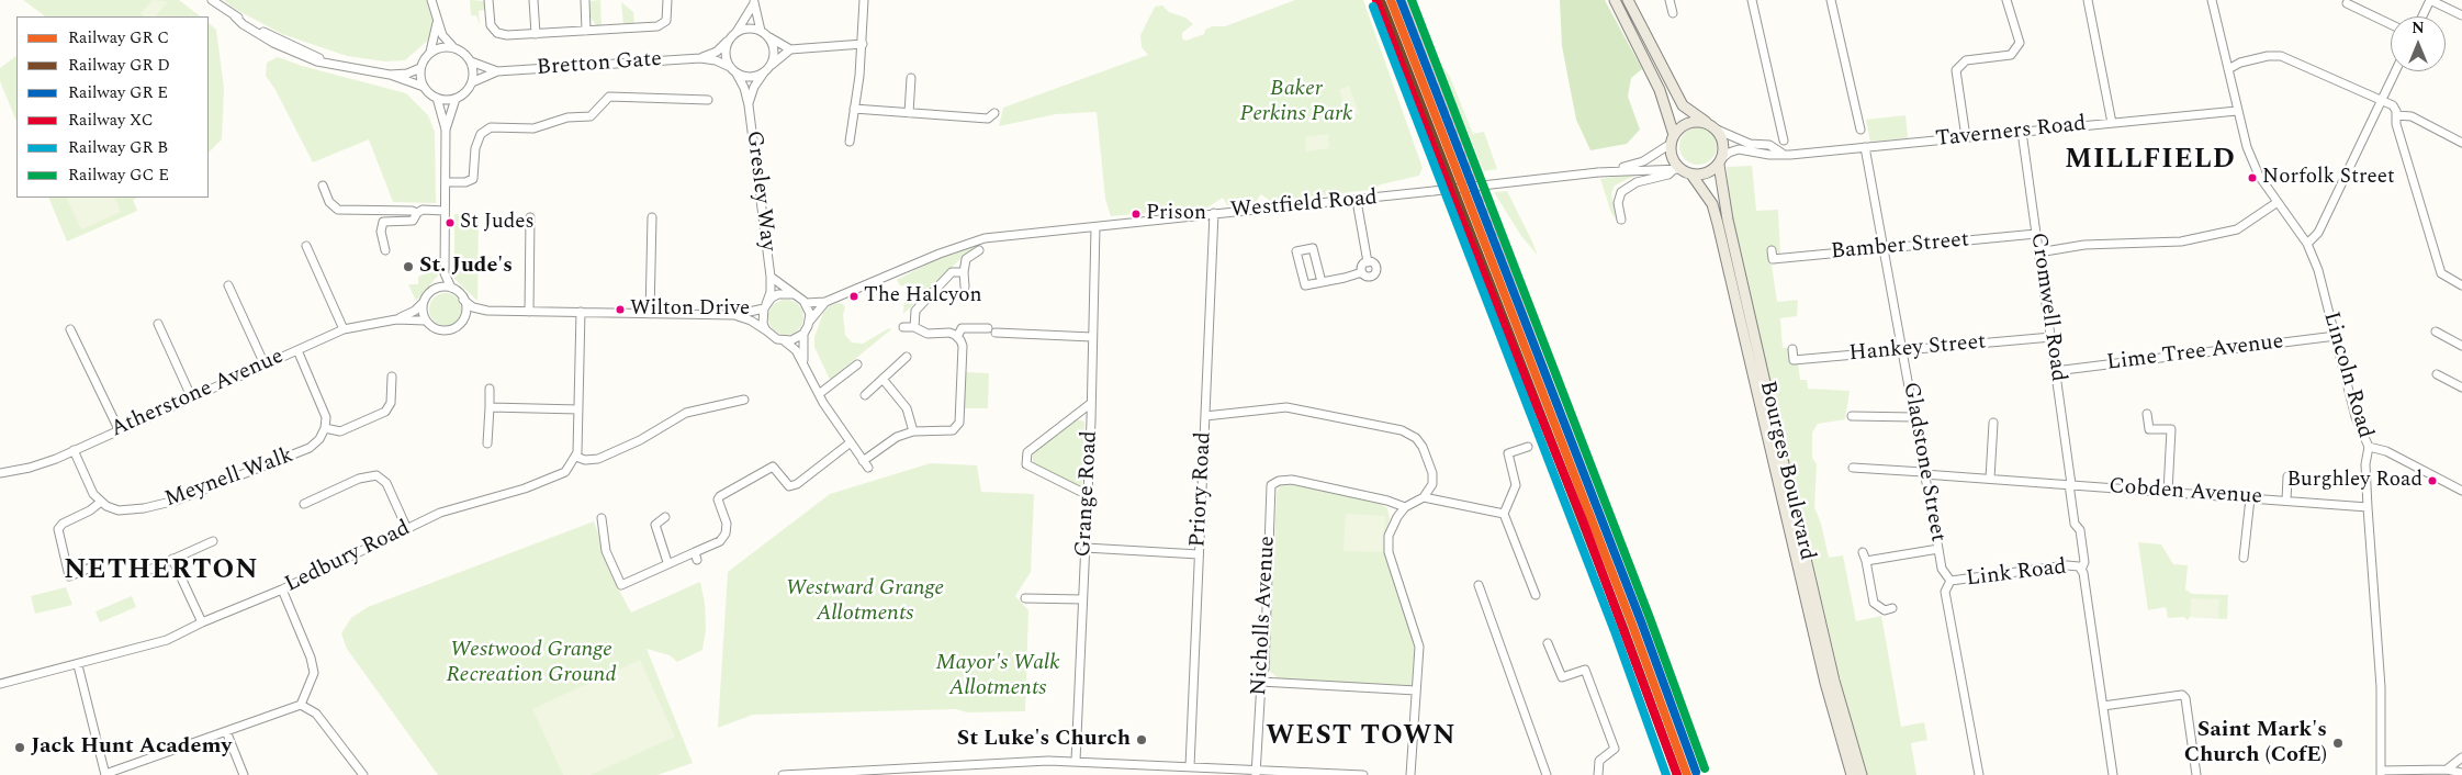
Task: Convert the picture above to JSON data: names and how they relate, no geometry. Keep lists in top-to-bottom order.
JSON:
{
  "streets": {
    "main road": ["Bourges Boulevard"],
    "street": [
      "Bretton Gate",
      "Taverners Road",
      "Gresley Way",
      "Westfield Road",
      "Bamber Street",
      "Cromwell Road",
      "Hankey Street",
      "Lime Tree Avenue",
      "Lincoln Road",
      "Atherstone Avenue",
      "Gladstone Street",
      "Meynell Walk",
      "Priory Road",
      "Cobden Avenue",
      "Grange Road",
      "Ledbury Road",
      "Link Road",
      "Nicholls Avenue"
    ]
  },
  "crossings": [
    ["Bretton Gate", "Gresley Way"],
    ["Taverners Road", "Westfield Road"],
    ["Taverners Road", "Cromwell Road"],
    ["Taverners Road", "Lincoln Road"],
    ["Taverners Road", "Gladstone Street"],
    ["Taverners Road", "Bourges Boulevard"],
    ["Westfield Road", "Bourges Boulevard"],
    ["Westfield Road", "Priory Road"],
    ["Westfield Road", "Grange Road"],
    ["Bamber Street", "Cromwell Road"],
    ["Bamber Street", "Gladstone Street"],
    ["Cromwell Road", "Hankey Street"],
    ["Cromwell Road", "Lime Tree Avenue"],
    ["Cromwell Road", "Cobden Avenue"],
    ["Cromwell Road", "Link Road"],
    ["Hankey Street", "Gladstone Street"],
    ["Lime Tree Avenue", "Lincoln Road"],
    ["Lincoln Road", "Cobden Avenue"],
    ["Gladstone Street", "Cobden Avenue"],
    ["Gladstone Street", "Link Road"]
  ],
  "districts": ["MILLFIELD", "NETHERTON", "WEST TOWN"],
  "parks": [
    "Baker Perkins Park",
    "Westward Grange Allotments",
    "Westwood Grange Recreation Ground",
    "Mayor's Walk Allotments"
  ],
  "places": [
    "Norfolk Street",
    "Prison",
    "St Judes",
    "St. Jude's",
    "The Halcyon",
    "Wilton Drive",
    "Burghley Road",
    "St Luke's Church",
    "Saint Mark's Church (CofE)",
    "Jack Hunt Academy"
  ],
  "lines": ["rail line XC"],
  "legend": [
    "Railway GR C",
    "Railway GR D",
    "Railway GR E",
    "Railway XC",
    "Railway GR B",
    "Railway GC E"
  ],
  "north": "top"
}
